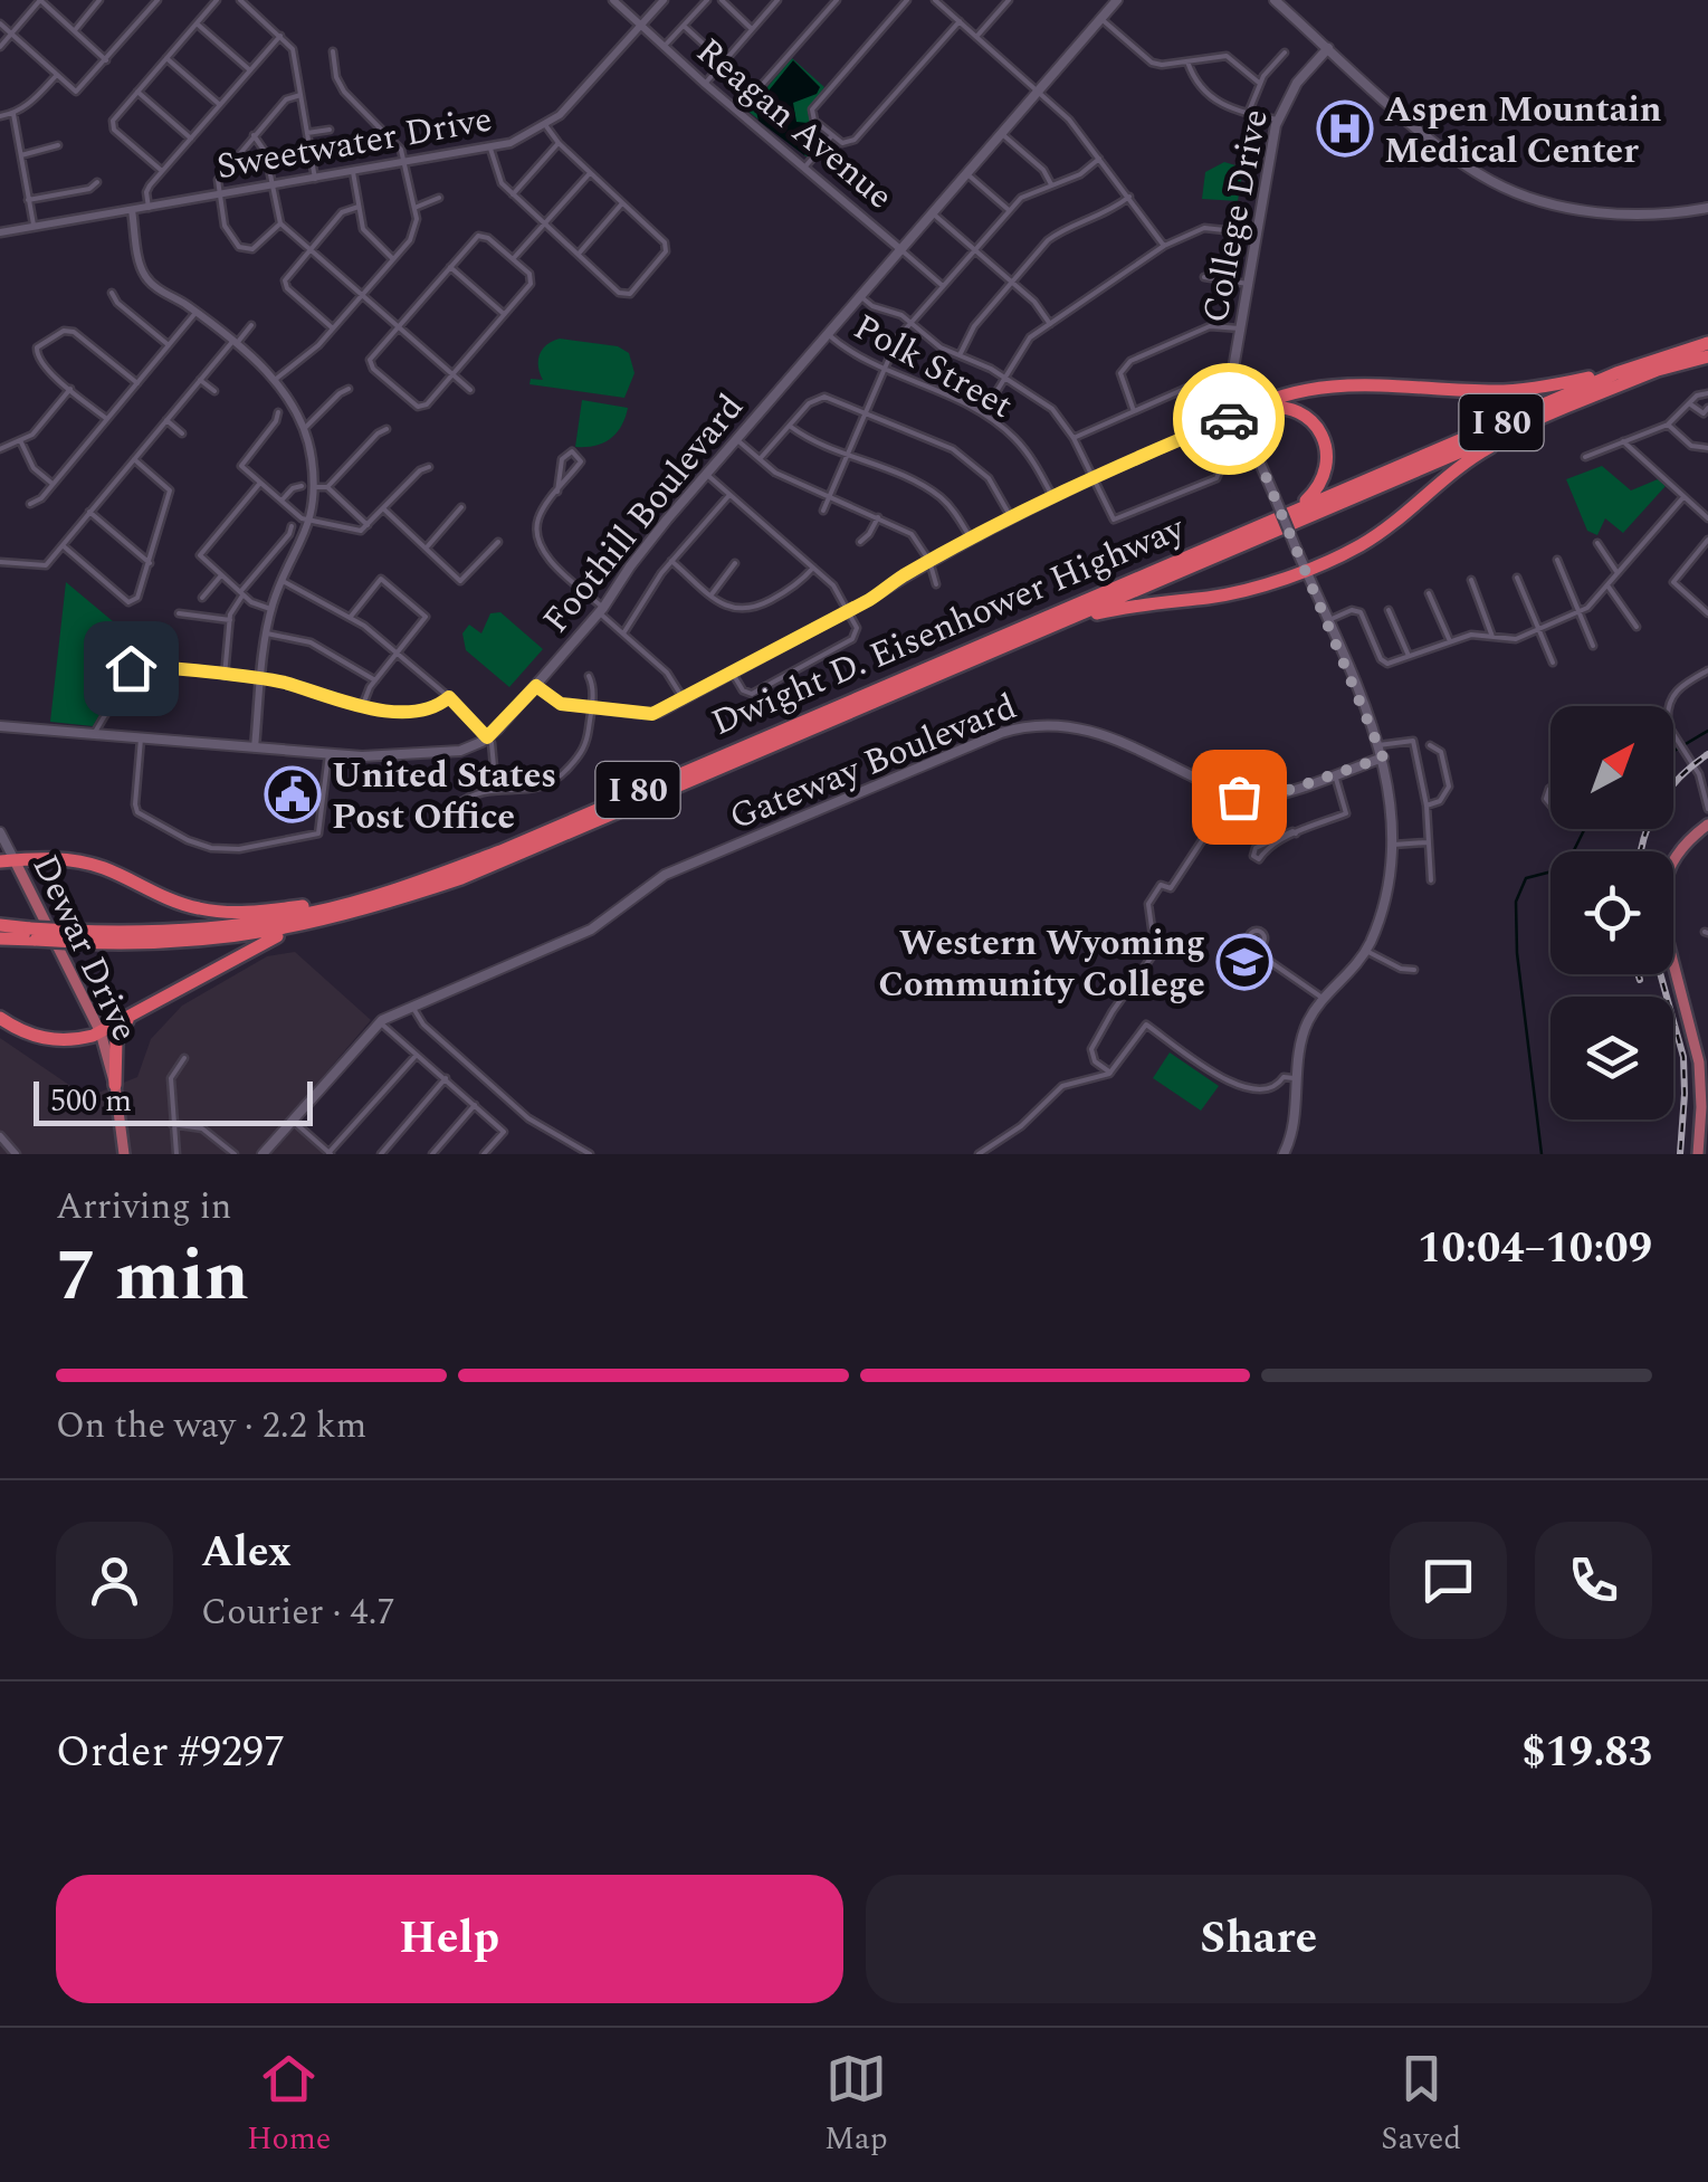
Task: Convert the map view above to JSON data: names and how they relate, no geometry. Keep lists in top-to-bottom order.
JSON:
{
  "streets": {
    "highway": ["I 80", "Dwight D. Eisenhower Highway"],
    "main road": [
      "College Drive",
      "Foothill Boulevard",
      "Gateway Boulevard",
      "Dewar Drive"
    ],
    "street": ["Reagan Avenue", "Sweetwater Drive", "Polk Street"]
  },
  "crossings": [
    ["Reagan Avenue", "Sweetwater Drive"],
    ["Reagan Avenue", "Foothill Boulevard"],
    ["College Drive", "I 80"],
    ["College Drive", "Gateway Boulevard"],
    ["Polk Street", "Foothill Boulevard"],
    ["I 80", "Dwight D. Eisenhower Highway"]
  ],
  "places": {
    "hospital": ["Aspen Mountain Medical Center"],
    "public building": ["United States Post Office"],
    "school or university": ["Western Wyoming Community College"]
  },
  "scale_bar": "500 m",
  "north": "top right",
  "page": {
    "scale": "500 m",
    "heading": ["7 min", "Arriving in", "10:04–10:09"],
    "panel": [
      "Alex",
      "Courier · 4.7",
      "Order #9297",
      "$19.83"
    ],
    "bar": "On the way · 2.2 km",
    "buttons": ["Help", "Share"],
    "tabs": ["Home", "Map", "Saved"]
  }
}
